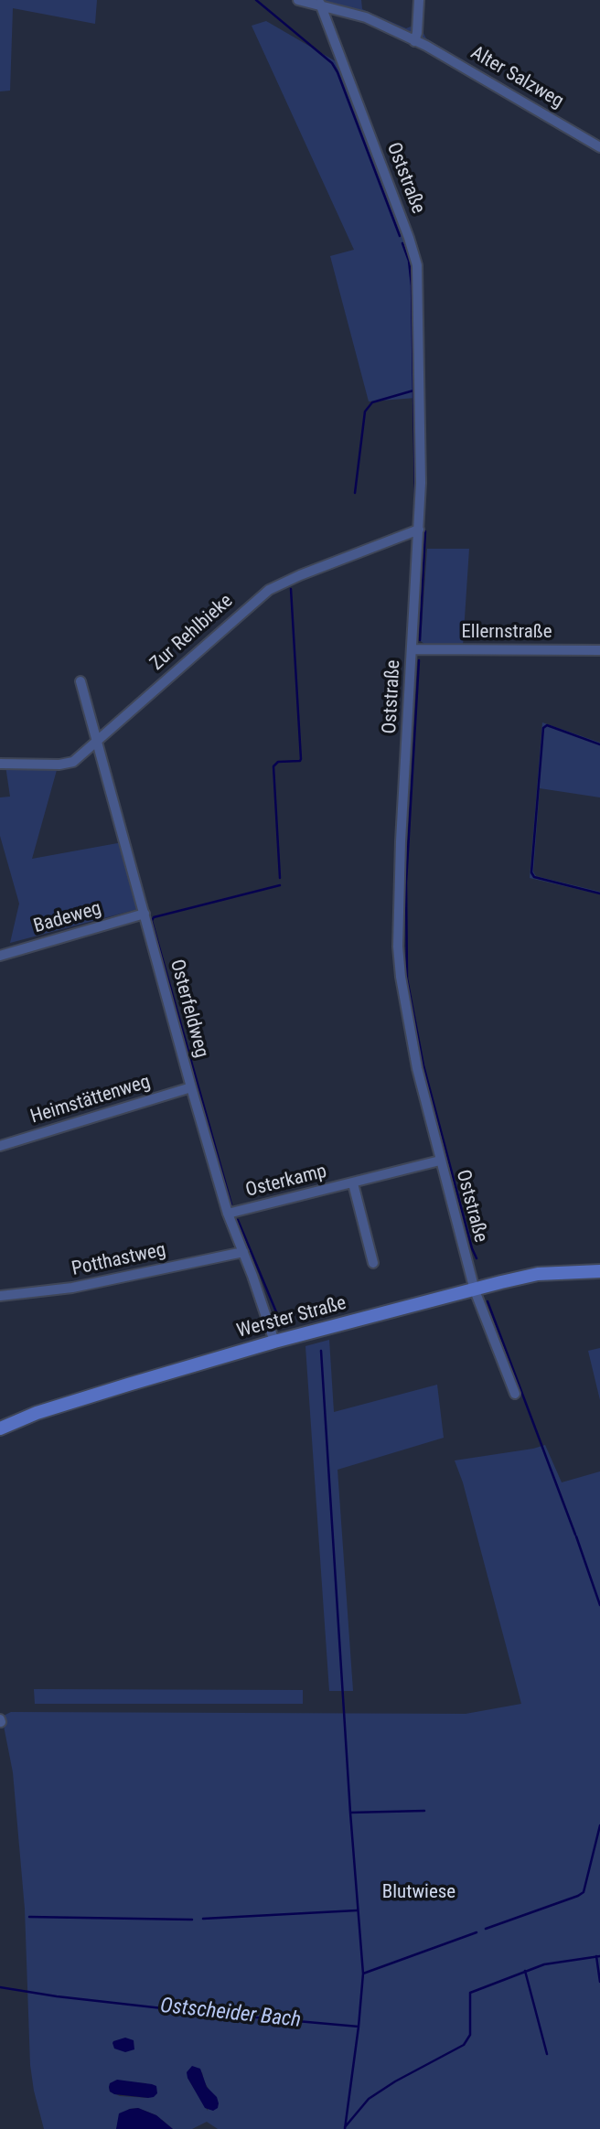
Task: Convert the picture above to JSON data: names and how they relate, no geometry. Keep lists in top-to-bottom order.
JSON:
{
  "streets": {
    "main road": ["Werster Straße"],
    "street": [
      "Alter Salzweg",
      "Oststraße",
      "Zur Rehlbieke",
      "Ellernstraße",
      "Badeweg",
      "Osterfeldweg",
      "Heimstättenweg",
      "Osterkamp",
      "Potthastweg"
    ]
  },
  "crossings": [
    ["Alter Salzweg", "Oststraße"],
    ["Oststraße", "Zur Rehlbieke"],
    ["Oststraße", "Ellernstraße"],
    ["Oststraße", "Osterkamp"],
    ["Oststraße", "Werster Straße"],
    ["Zur Rehlbieke", "Osterfeldweg"],
    ["Badeweg", "Osterfeldweg"],
    ["Osterfeldweg", "Heimstättenweg"],
    ["Osterfeldweg", "Osterkamp"],
    ["Osterfeldweg", "Potthastweg"],
    ["Osterfeldweg", "Werster Straße"]
  ],
  "water": ["Ostscheider Bach"],
  "parks": ["Blutwiese"]
}
